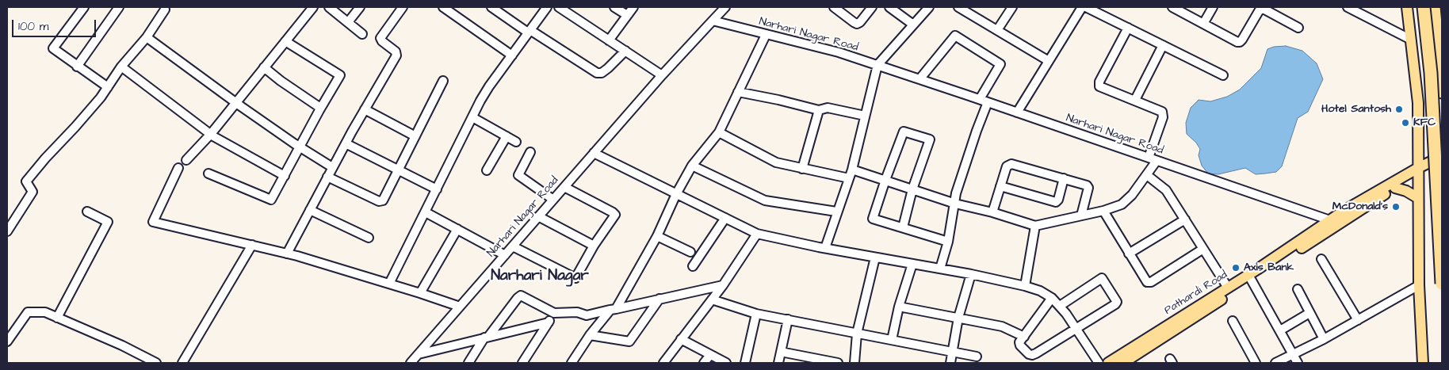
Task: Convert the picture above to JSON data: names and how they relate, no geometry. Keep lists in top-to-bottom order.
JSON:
{
  "streets": {
    "main road": ["Pathardi Road"],
    "street": ["Narhari Nagar Road"]
  },
  "districts": ["Narhari Nagar"],
  "places": [
    "Hotel Santosh",
    "KFC",
    "McDonald's",
    "Axis Bank"
  ],
  "scale_bar": "100 m"
}
